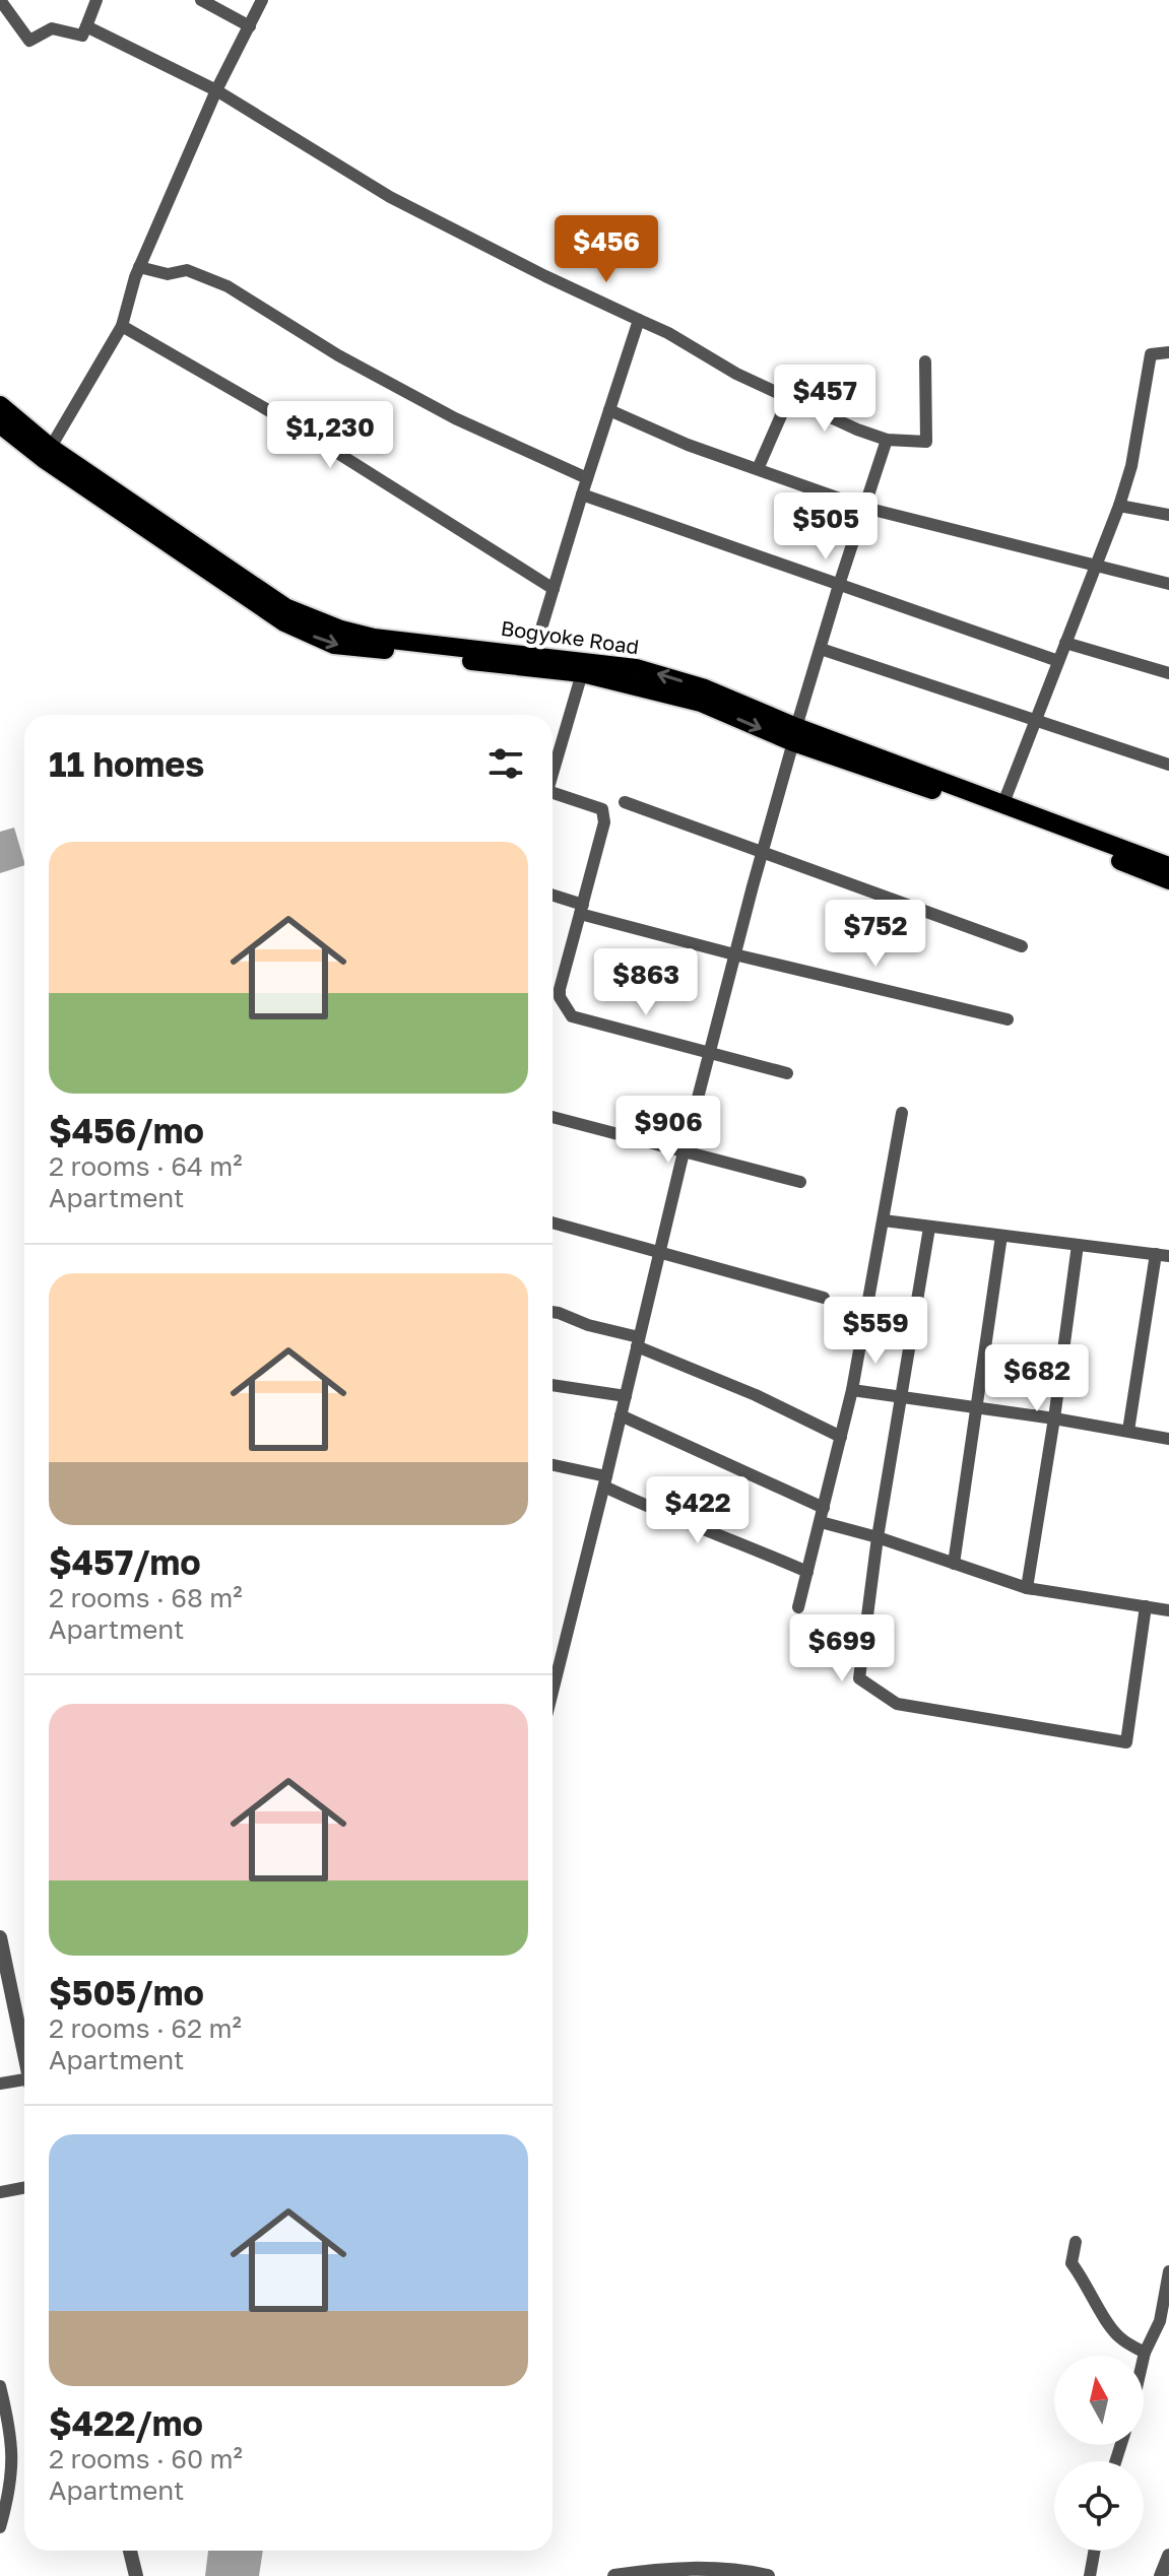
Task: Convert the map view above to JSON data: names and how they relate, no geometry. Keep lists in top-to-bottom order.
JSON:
{
  "streets": {
    "main road": ["Bogyoke Road"]
  },
  "north": "top",
  "page": {
    "price": [
      "$456",
      "$457",
      "$1,230",
      "$505",
      "$752",
      "$863",
      "$906",
      "$559",
      "$682",
      "$422",
      "$699"
    ],
    "heading": "11 homes",
    "list": [
      {
        "name": "$456/mo",
        "note": "2 rooms · 64 m² · Apartment"
      },
      {
        "name": "$457/mo",
        "note": "2 rooms · 68 m² · Apartment"
      },
      {
        "name": "$505/mo",
        "note": "2 rooms · 62 m² · Apartment"
      },
      {
        "name": "$422/mo",
        "note": "2 rooms · 60 m² · Apartment"
      }
    ]
  }
}
